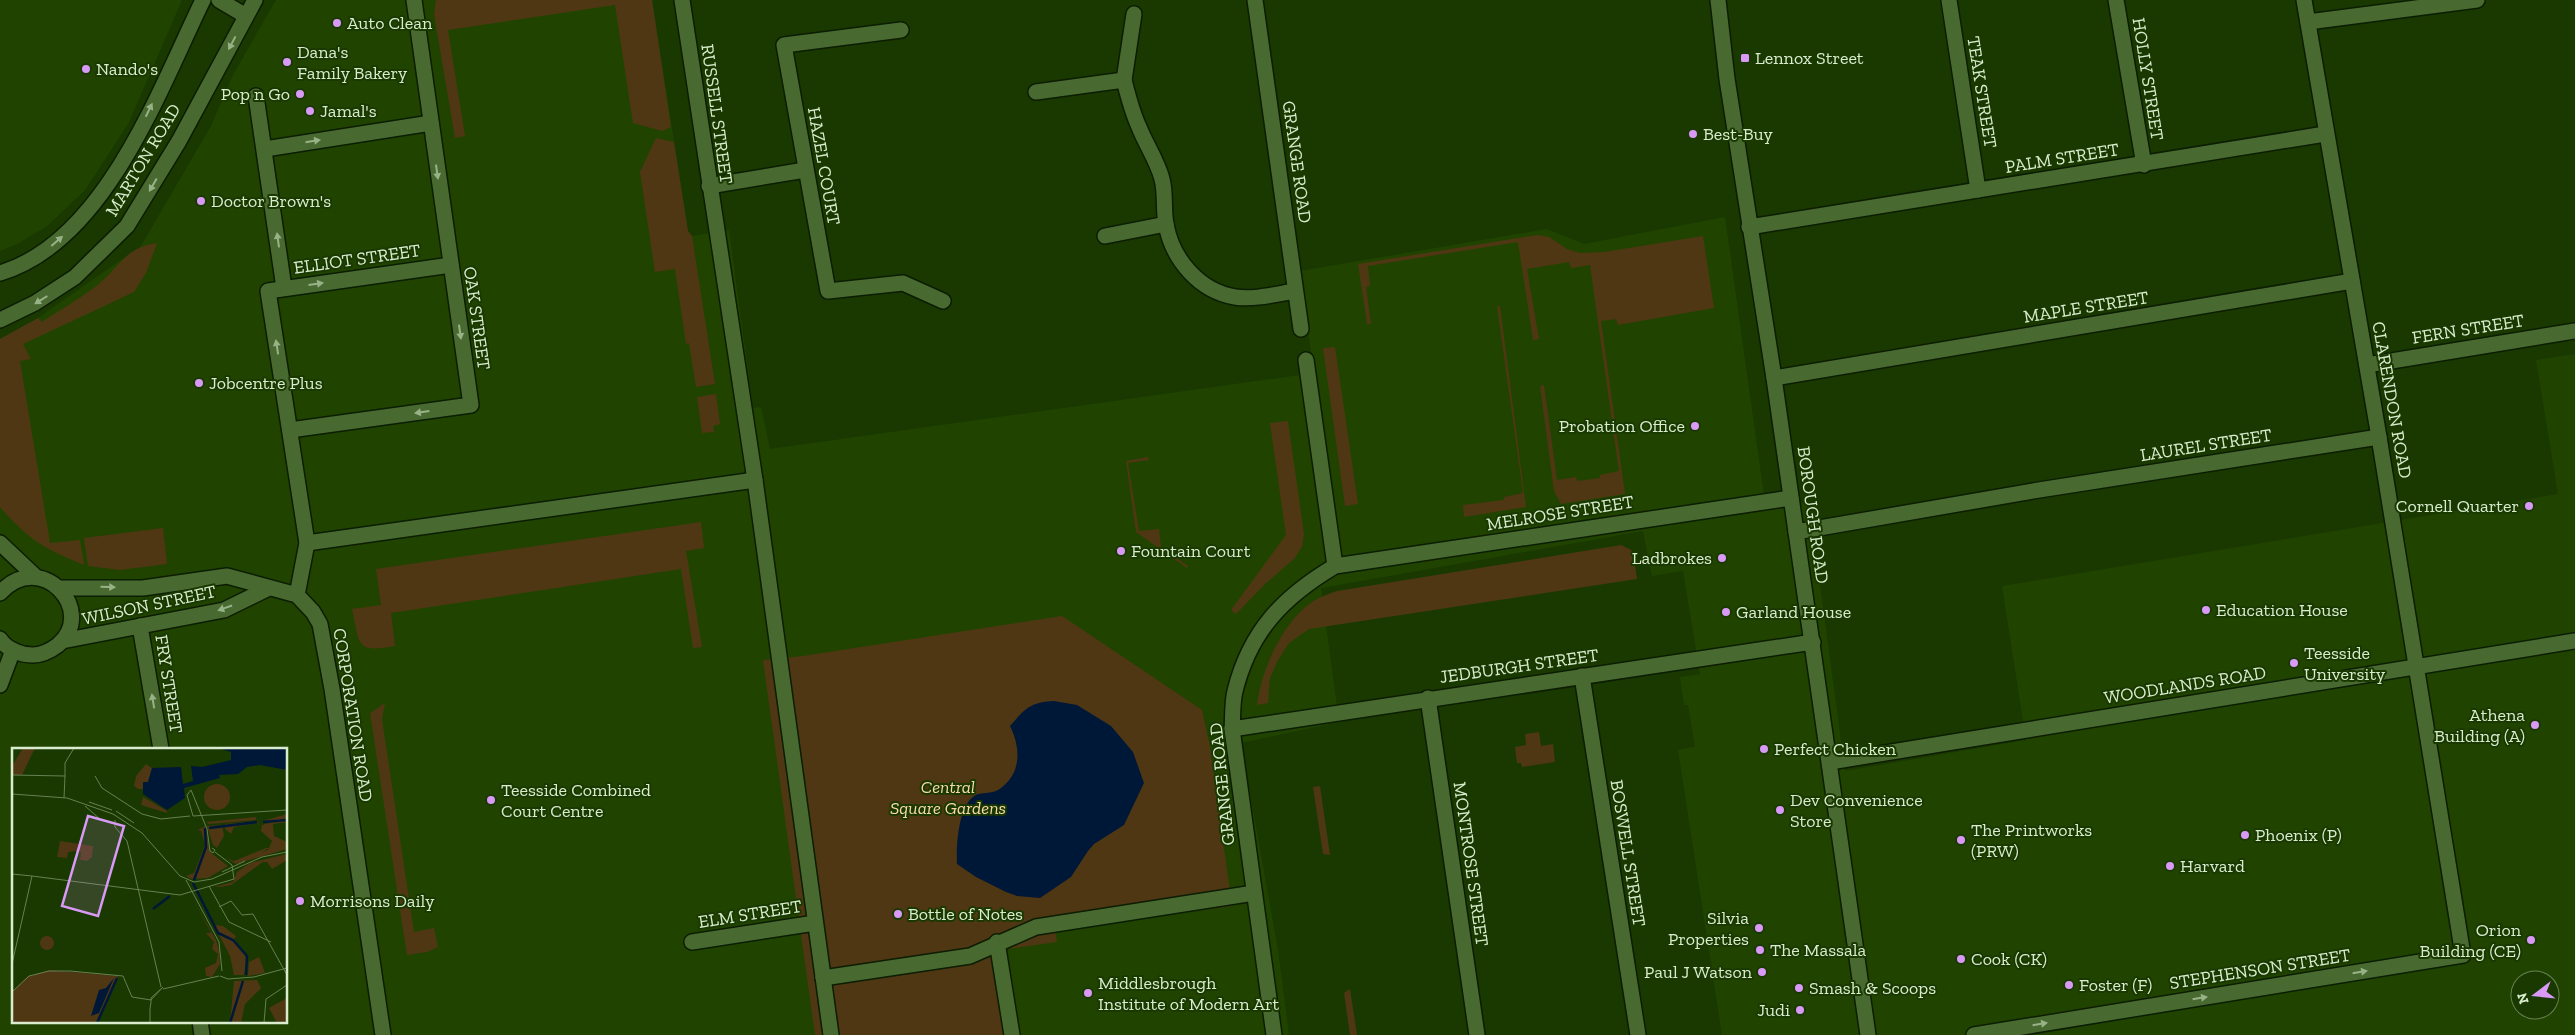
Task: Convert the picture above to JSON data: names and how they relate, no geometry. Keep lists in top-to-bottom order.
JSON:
{
  "streets": {
    "street": [
      "HOLLY STREET",
      "TEAK STREET",
      "RUSSELL STREET",
      "PALM STREET",
      "MARTON ROAD",
      "GRANGE ROAD",
      "HAZEL COURT",
      "ELLIOT STREET",
      "MAPLE STREET",
      "OAK STREET",
      "FERN STREET",
      "CLARENDON ROAD",
      "LAUREL STREET",
      "MELROSE STREET",
      "BOROUGH ROAD",
      "WILSON STREET",
      "JEDBURGH STREET",
      "FRY STREET",
      "WOODLANDS ROAD",
      "CORPORATION ROAD",
      "BOSWELL STREET",
      "MONTROSE STREET",
      "ELM STREET",
      "STEPHENSON STREET"
    ]
  },
  "crossings": [
    ["HOLLY STREET", "PALM STREET"],
    ["TEAK STREET", "PALM STREET"],
    ["RUSSELL STREET", "ELM STREET"],
    ["PALM STREET", "CLARENDON ROAD"],
    ["PALM STREET", "BOROUGH ROAD"],
    ["GRANGE ROAD", "MELROSE STREET"],
    ["GRANGE ROAD", "JEDBURGH STREET"],
    ["ELLIOT STREET", "OAK STREET"],
    ["MAPLE STREET", "CLARENDON ROAD"],
    ["MAPLE STREET", "BOROUGH ROAD"],
    ["FERN STREET", "CLARENDON ROAD"],
    ["CLARENDON ROAD", "LAUREL STREET"],
    ["CLARENDON ROAD", "WOODLANDS ROAD"],
    ["CLARENDON ROAD", "STEPHENSON STREET"],
    ["LAUREL STREET", "BOROUGH ROAD"],
    ["MELROSE STREET", "BOROUGH ROAD"],
    ["BOROUGH ROAD", "JEDBURGH STREET"],
    ["BOROUGH ROAD", "WOODLANDS ROAD"],
    ["WILSON STREET", "FRY STREET"],
    ["WILSON STREET", "CORPORATION ROAD"],
    ["JEDBURGH STREET", "BOSWELL STREET"],
    ["JEDBURGH STREET", "MONTROSE STREET"]
  ],
  "one_way": ["FRY STREET", "STEPHENSON STREET"],
  "parks": ["Central Square Gardens"],
  "places": {
    "other": [
      "Auto Clean",
      "Dana's Family Bakery",
      "Nando's",
      "Pop n Go",
      "Jamal's",
      "Best-Buy",
      "Doctor Brown's",
      "Jobcentre Plus",
      "Probation Office",
      "Cornell Quarter",
      "Fountain Court",
      "Ladbrokes",
      "Education House",
      "Garland House",
      "Teesside University",
      "Athena Building (A)",
      "Perfect Chicken",
      "Teesside Combined Court Centre",
      "Dev Convenience Store",
      "Phoenix (P)",
      "The Printworks (PRW)",
      "Harvard",
      "Morrisons Daily",
      "Bottle of Notes",
      "Silvia Properties",
      "Orion Building (CE)",
      "The Massala",
      "Cook (CK)",
      "Paul J Watson",
      "Foster (F)",
      "Smash & Scoops",
      "Middlesbrough Institute of Modern Art",
      "Judi"
    ],
    "transit": ["Lennox Street"]
  },
  "north": "left"
}
